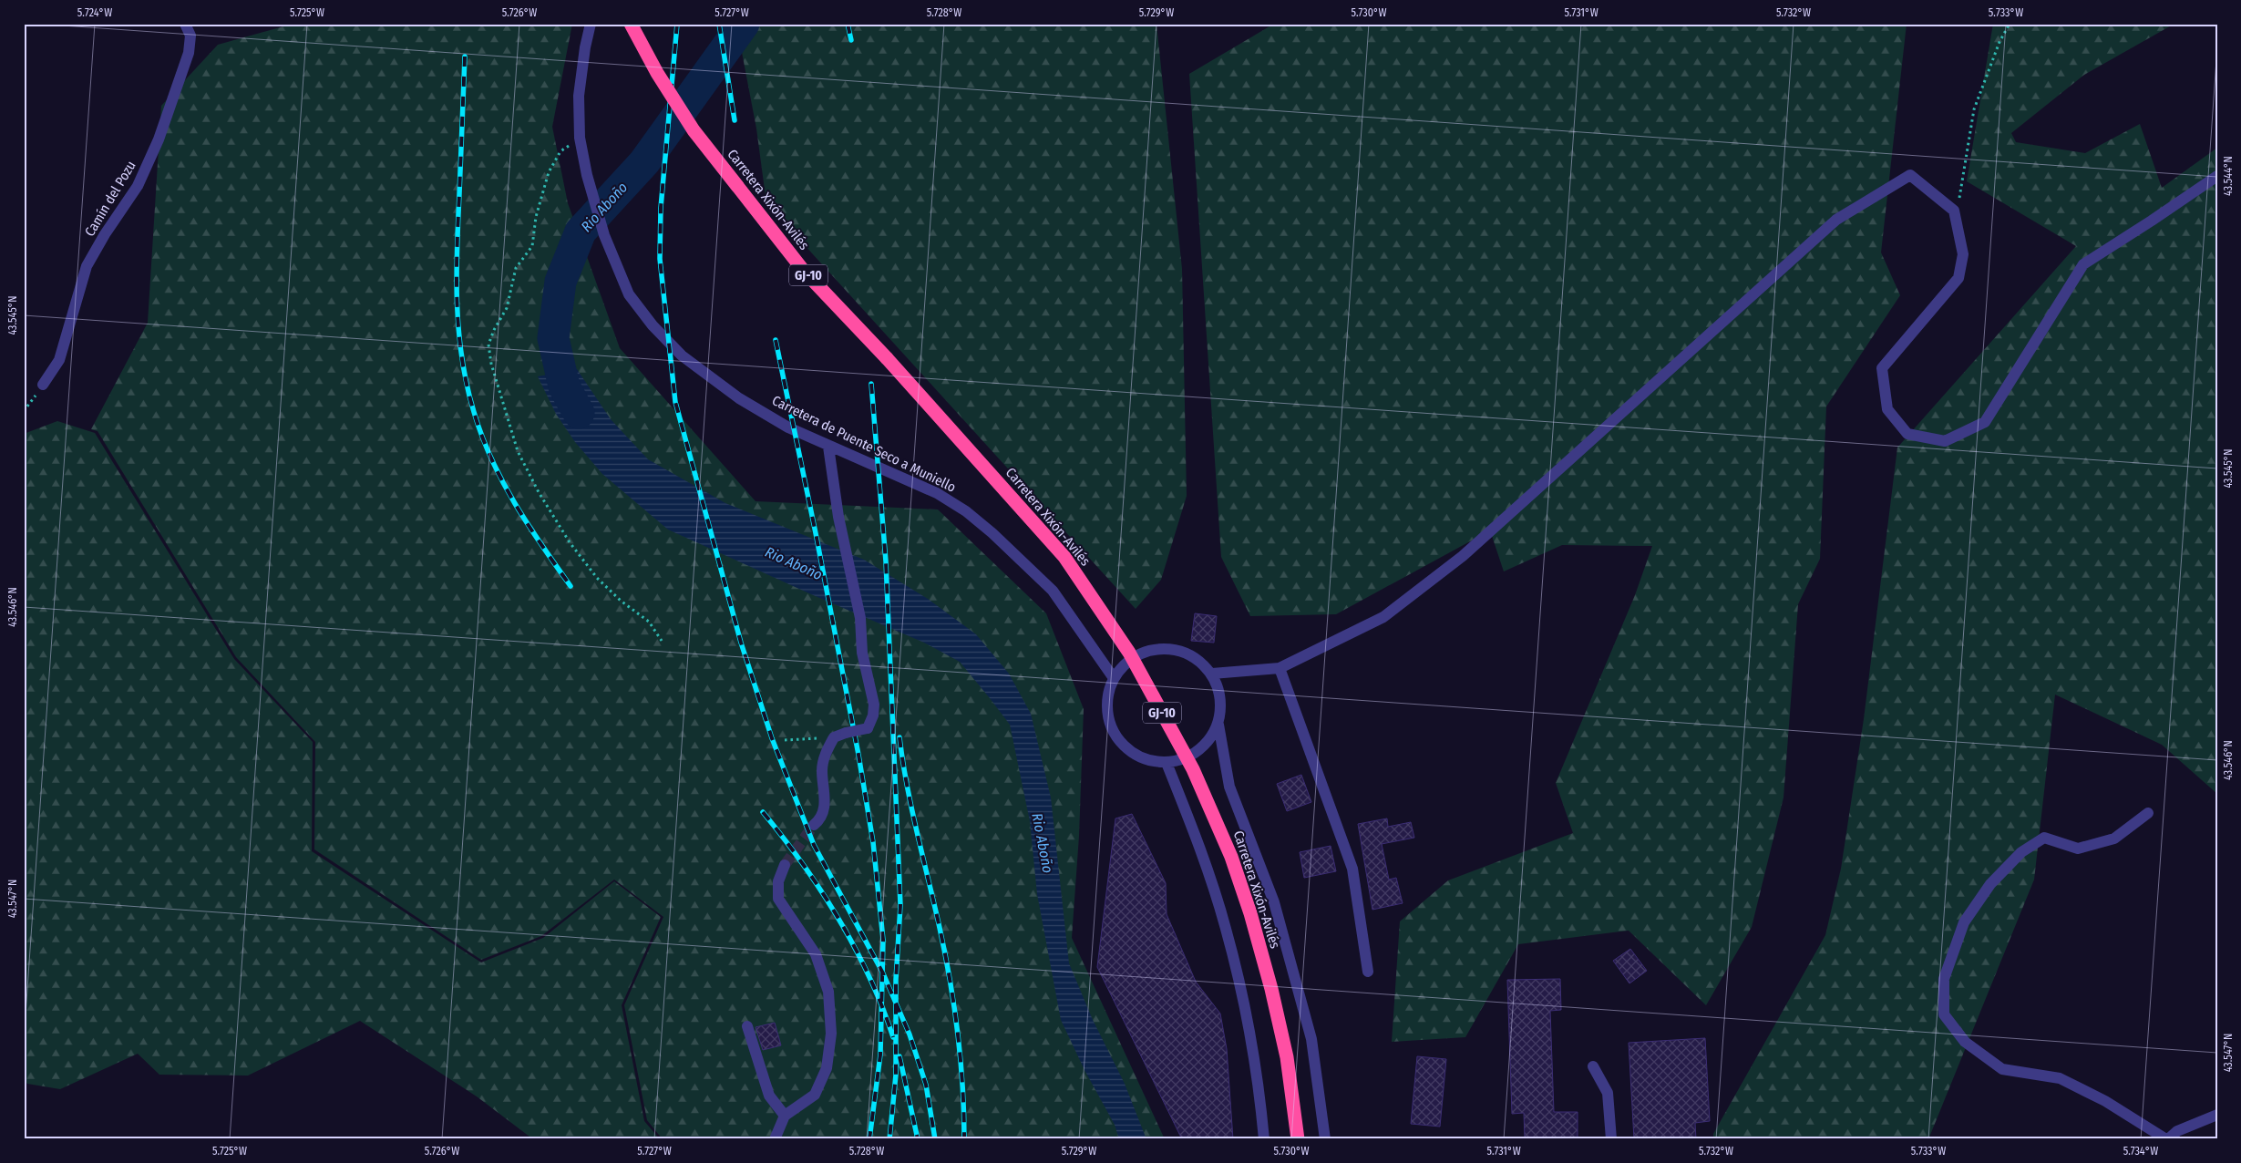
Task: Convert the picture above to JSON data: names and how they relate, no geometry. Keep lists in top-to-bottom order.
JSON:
{
  "streets": {
    "highway": ["Carretera Xixón-Avilés", "GJ-10"],
    "street": ["Camín del Pozu", "Carretera de Puente Seco a Muniello"]
  },
  "water": ["Rio Aboño"],
  "coordinates": [
    "5.724°W",
    "5.725°W",
    "5.726°W",
    "5.727°W",
    "5.728°W",
    "5.729°W",
    "5.730°W",
    "5.731°W",
    "5.732°W",
    "5.733°W",
    "43.544°N",
    "43.545°N",
    "43.546°N",
    "43.547°N",
    "5.734°W"
  ]
}
